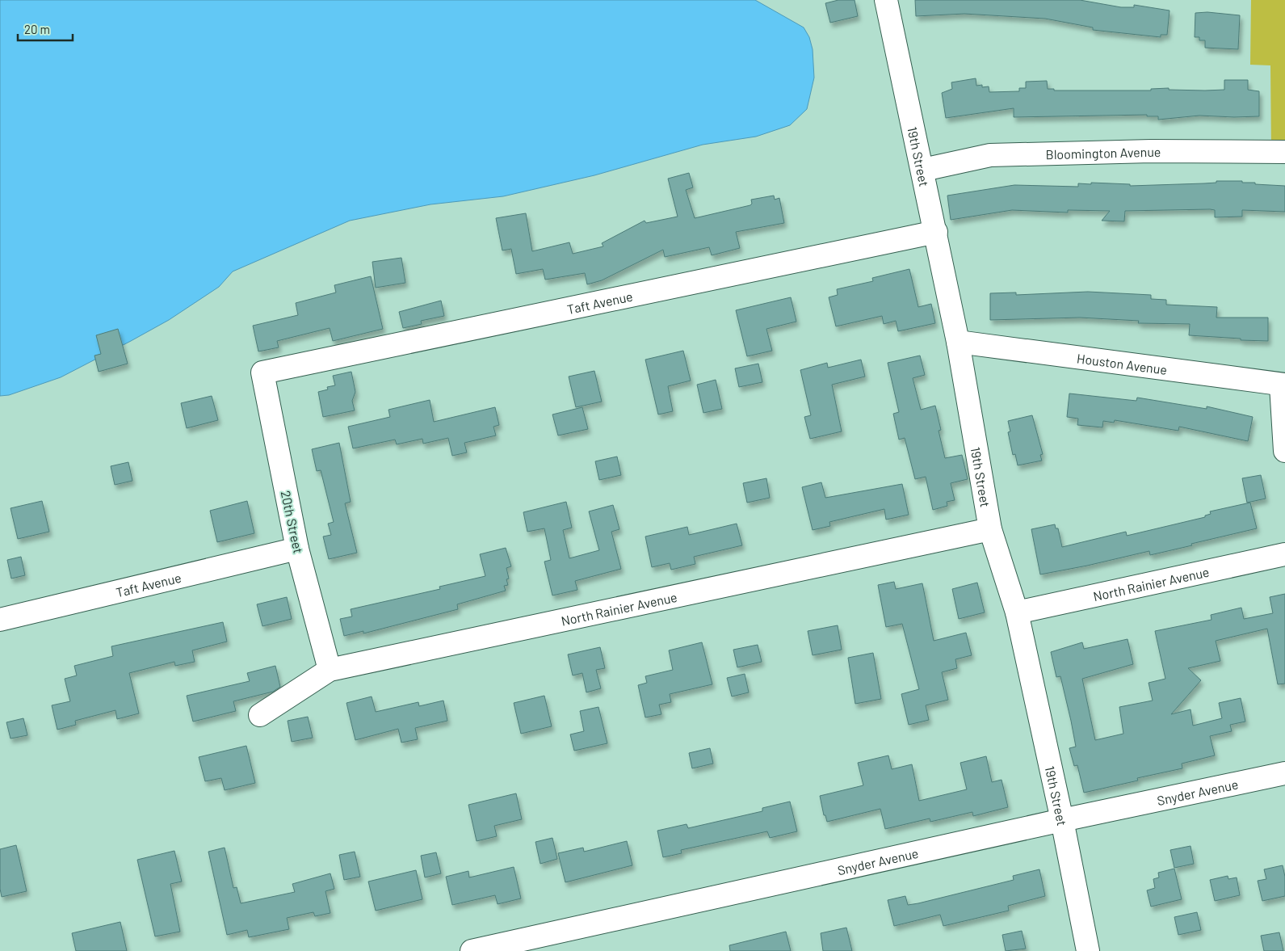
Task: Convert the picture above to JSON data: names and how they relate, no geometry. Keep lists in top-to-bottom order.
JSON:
{
  "streets": {
    "street": [
      "Bloomington Avenue",
      "19th Street",
      "Taft Avenue",
      "Houston Avenue",
      "20th Street",
      "North Rainier Avenue",
      "Snyder Avenue"
    ]
  },
  "crossings": [
    ["Bloomington Avenue", "19th Street"],
    ["19th Street", "Taft Avenue"],
    ["19th Street", "Houston Avenue"],
    ["19th Street", "North Rainier Avenue"],
    ["19th Street", "Snyder Avenue"],
    ["Taft Avenue", "20th Street"],
    ["20th Street", "North Rainier Avenue"]
  ],
  "scale_bar": "20 m"
}
